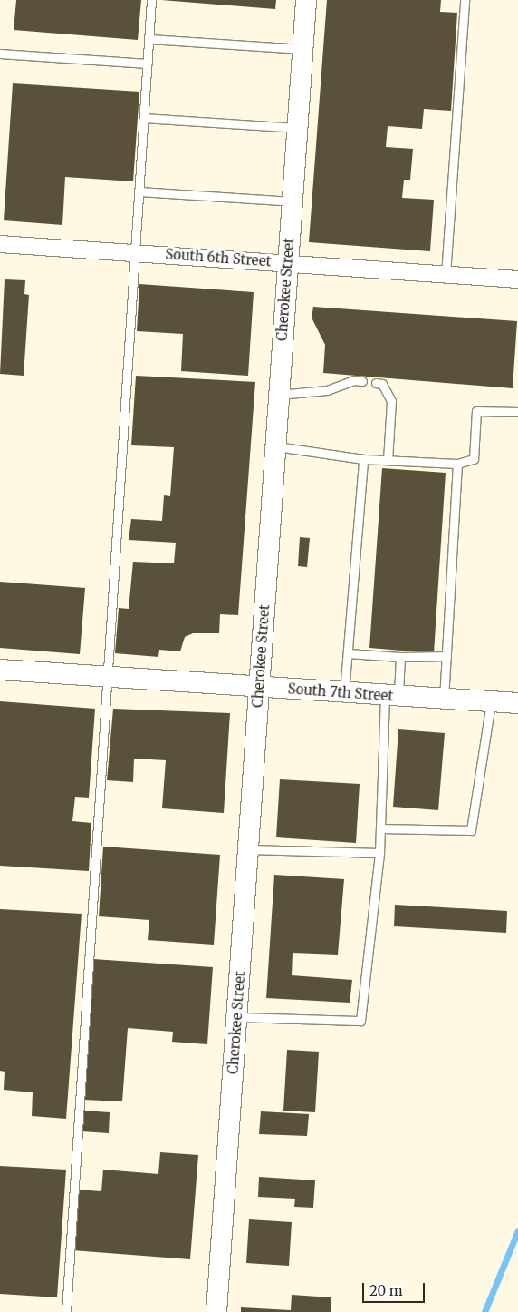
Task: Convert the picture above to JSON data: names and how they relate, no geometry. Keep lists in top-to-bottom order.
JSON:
{
  "streets": {
    "street": ["South 6th Street", "Cherokee Street", "South 7th Street"]
  },
  "crossings": [
    ["South 6th Street", "Cherokee Street"],
    ["Cherokee Street", "South 7th Street"]
  ],
  "scale_bar": "20 m"
}
